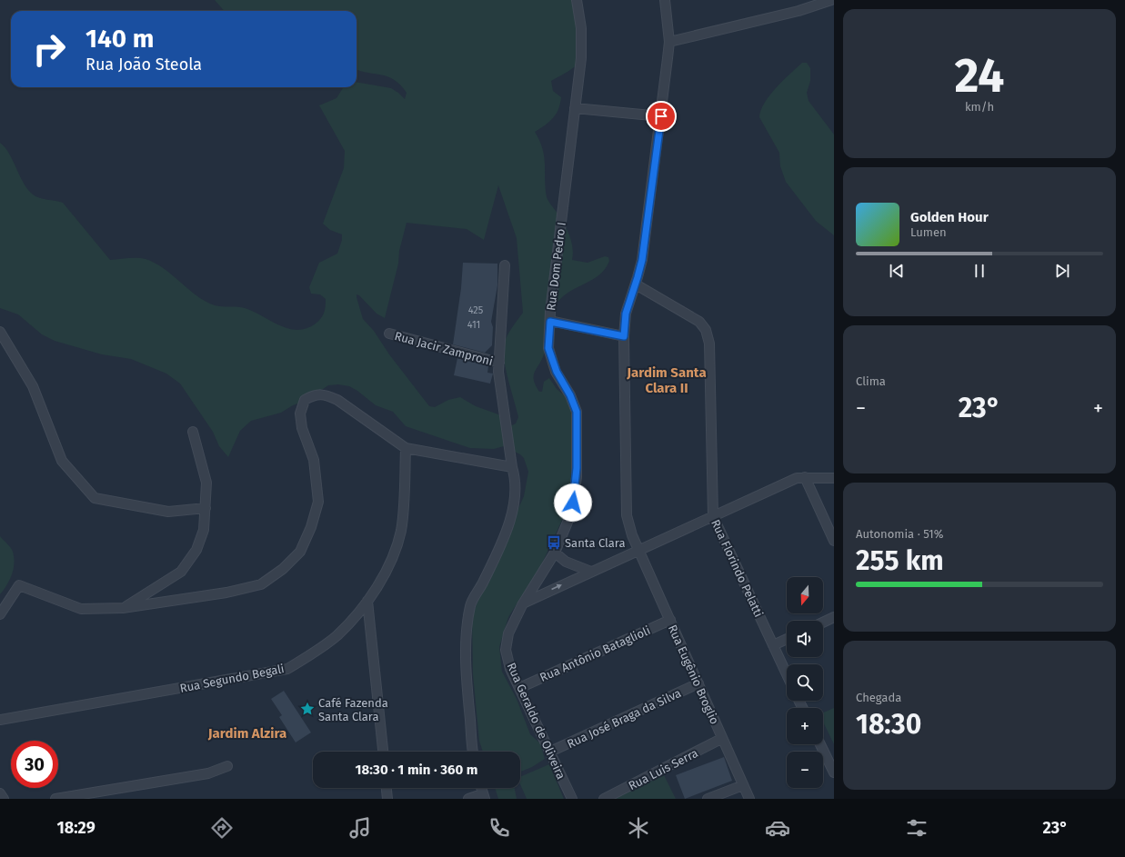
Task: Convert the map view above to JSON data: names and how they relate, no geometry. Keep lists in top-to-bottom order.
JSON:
{
  "streets": {
    "street": [
      "Rua Dom Pedro I",
      "Rua Jacir Zamproni",
      "Rua Florindo Pelatti",
      "Rua Antônio Bataglioli",
      "Rua Eugênio Broglio",
      "Rua Segundo Begali",
      "Rua José Braga da Silva",
      "Rua Geraldo de Oliveira",
      "Rua Luis Serra"
    ]
  },
  "crossings": [
    ["Rua Dom Pedro I", "Rua Geraldo de Oliveira"],
    ["Rua Florindo Pelatti", "Rua Eugênio Broglio"],
    ["Rua Antônio Bataglioli", "Rua Eugênio Broglio"],
    ["Rua Antônio Bataglioli", "Rua Geraldo de Oliveira"],
    ["Rua Eugênio Broglio", "Rua José Braga da Silva"],
    ["Rua Eugênio Broglio", "Rua Luis Serra"],
    ["Rua José Braga da Silva", "Rua Geraldo de Oliveira"]
  ],
  "districts": ["Jardim Santa Clara II", "Jardim Alzira"],
  "places": {
    "bus stop": ["Santa Clara"],
    "place": ["Café Fazenda Santa Clara"]
  },
  "house_numbers": ["425", "411"],
  "north": "bottom",
  "page": {
    "tile": [
      ["24", "km/h"],
      "Clima",
      ["Autonomia · 51%", "255 km"],
      ["Chegada", "18:30"]
    ],
    "turn": ["140 m", "Rua João Steola"],
    "song": ["Golden Hour", "Lumen"],
    "heat": ["−", "23°", "+"],
    "map_buttons": ["+", "−"],
    "limit": "30",
    "trip": "18:30 · 1 min · 360 m",
    "tabs": ["18:29", "23°"]
  }
}
